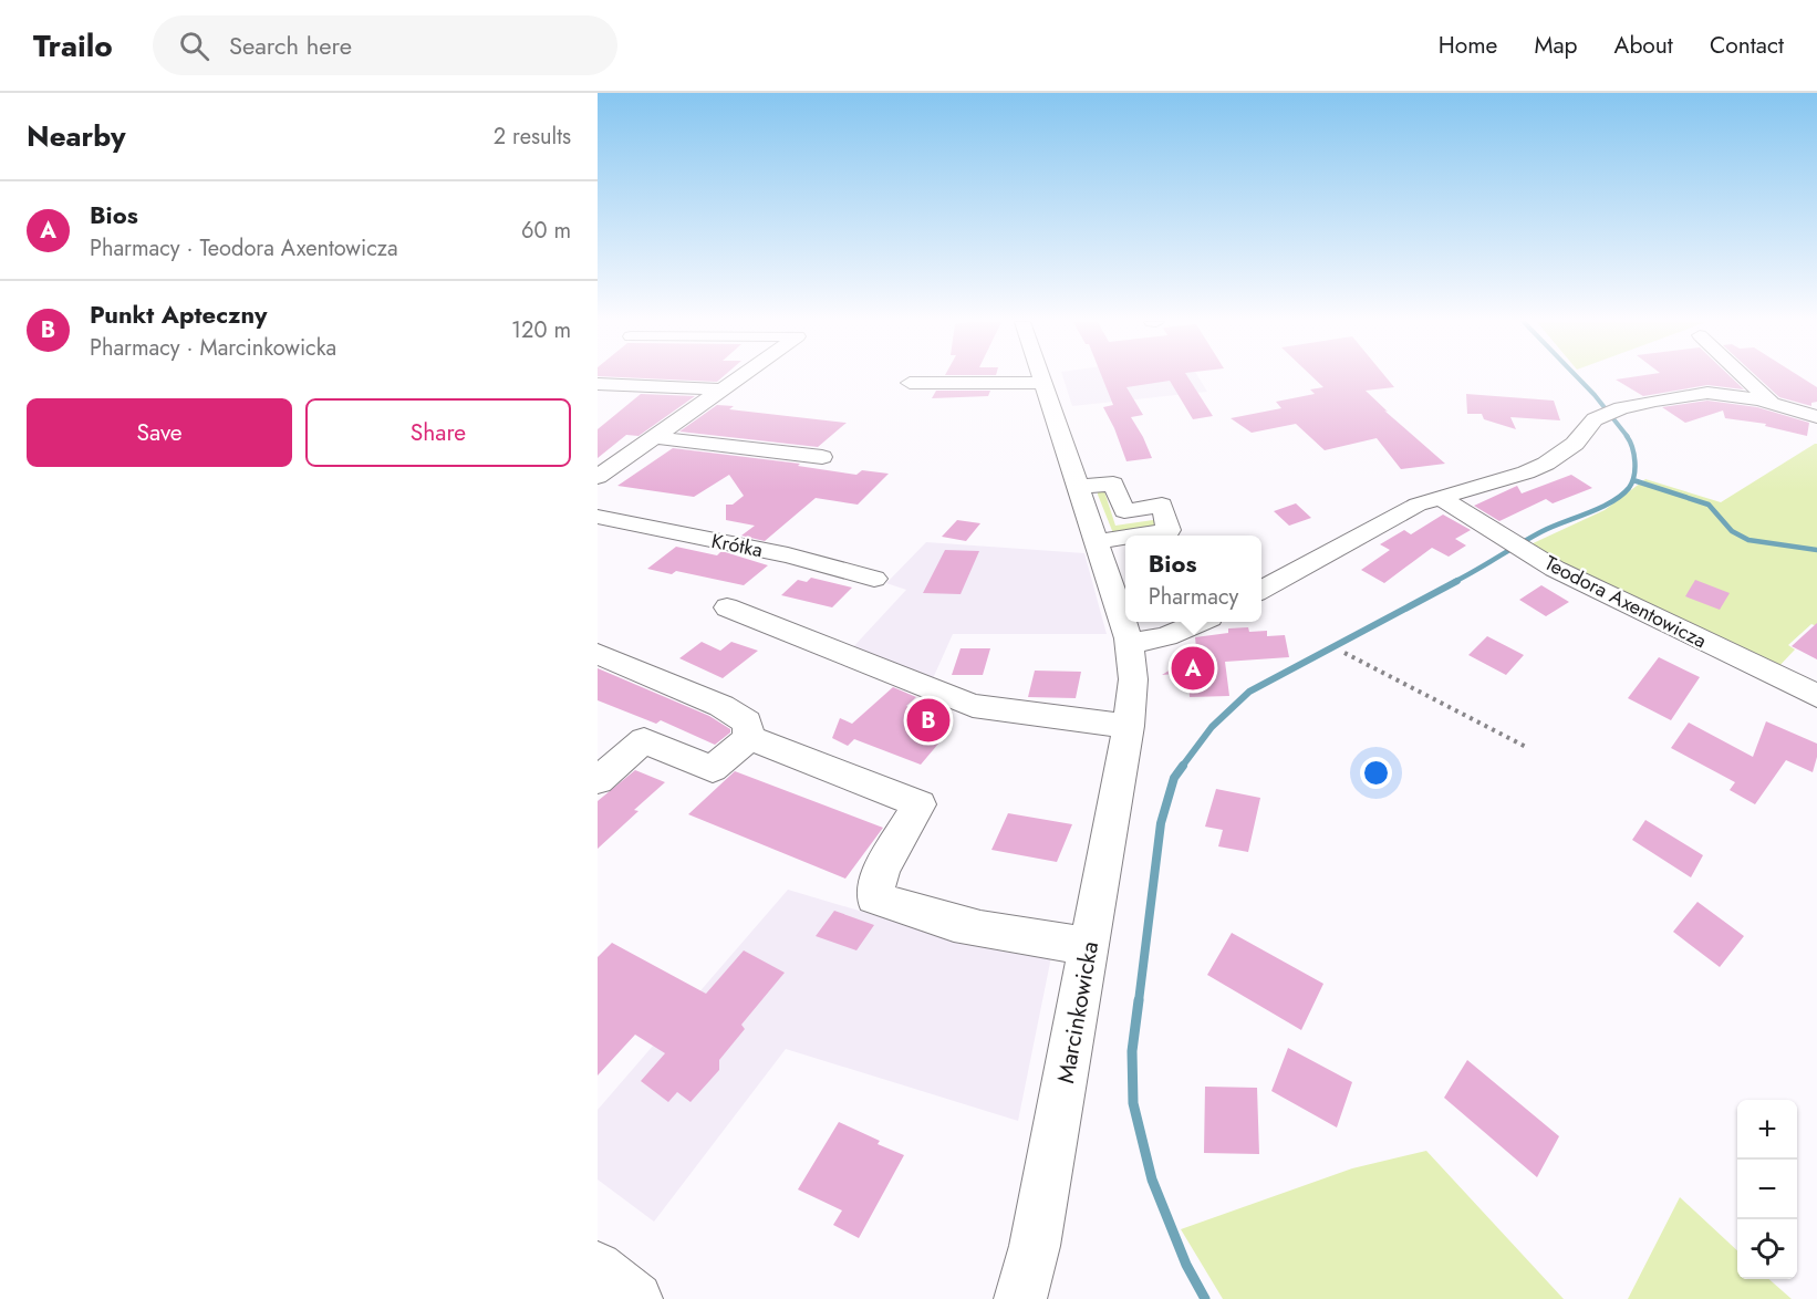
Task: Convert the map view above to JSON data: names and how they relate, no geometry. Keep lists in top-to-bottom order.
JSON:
{
  "streets": {
    "street": ["Krótka", "Teodora Axentowicza", "Marcinkowicka"]
  },
  "page": {
    "header": "Trailo",
    "search": "Search here",
    "nav": [
      "Home",
      "Map",
      "About",
      "Contact"
    ],
    "heading": ["Nearby", "2 results"],
    "list": [
      {
        "mark": "A",
        "name": "Bios",
        "note": "Pharmacy · Teodora Axentowicza",
        "value": "60 m"
      },
      {
        "mark": "B",
        "name": "Punkt Apteczny",
        "note": "Pharmacy · Marcinkowicka",
        "value": "120 m"
      }
    ],
    "buttons": ["Save", "Share"],
    "popup": ["Bios", "Pharmacy"],
    "pins": ["A", "B"],
    "map_buttons": ["+", "−"]
  }
}
